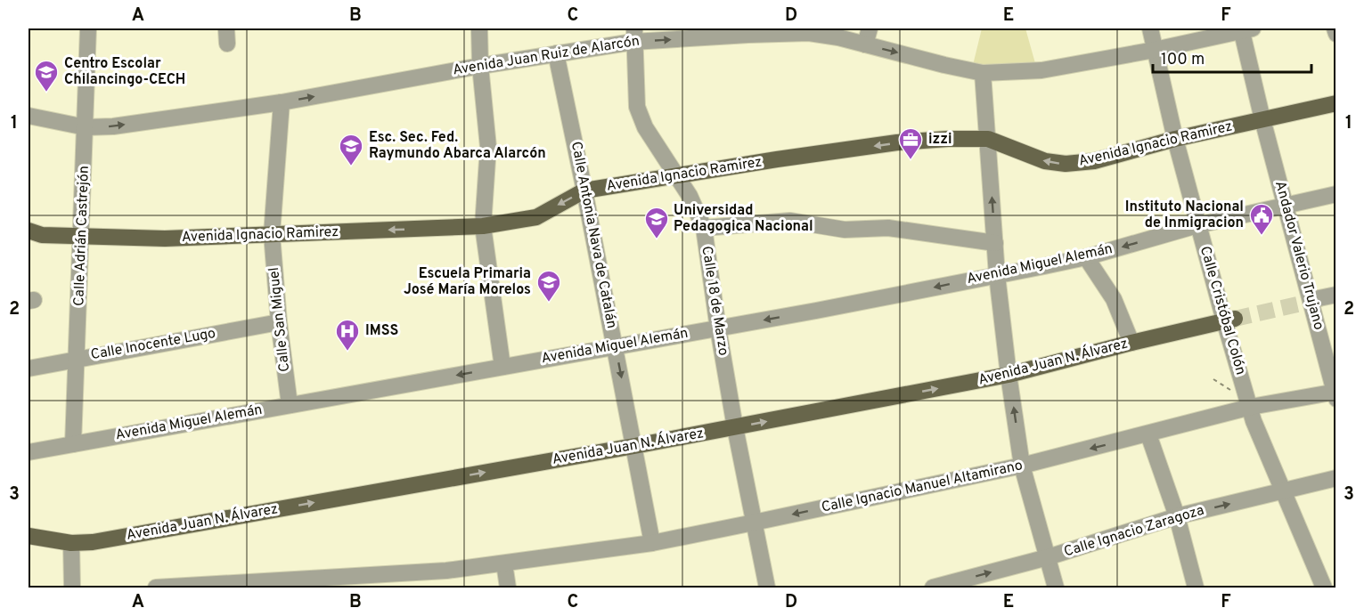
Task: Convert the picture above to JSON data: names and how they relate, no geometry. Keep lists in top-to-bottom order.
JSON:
{
  "streets": {
    "main road": ["Avenida Ignacio Ramirez", "Avenida Juan N. Álvarez"],
    "street": [
      "Avenida Juan Ruiz de Alarcón",
      "Calle Antonia Nava de Catalán",
      "Calle Adrián Castrejón",
      "Andador Valerio Trujano",
      "Avenida Miguel Alemán",
      "Calle 18 de Marzo",
      "Calle Cristóbal Colón",
      "Calle San Miguel",
      "Calle Inocente Lugo",
      "Calle Ignacio Manuel Altamirano",
      "Calle Ignacio Zaragoza"
    ]
  },
  "crossings": [
    ["Avenida Juan Ruiz de Alarcón", "Calle Antonia Nava de Catalán"],
    ["Avenida Juan Ruiz de Alarcón", "Calle Adrián Castrejón"],
    ["Avenida Juan Ruiz de Alarcón", "Andador Valerio Trujano"],
    ["Avenida Juan Ruiz de Alarcón", "Calle 18 de Marzo"],
    ["Avenida Juan Ruiz de Alarcón", "Calle Cristóbal Colón"],
    ["Avenida Juan Ruiz de Alarcón", "Calle San Miguel"],
    ["Avenida Ignacio Ramirez", "Calle Antonia Nava de Catalán"],
    ["Avenida Ignacio Ramirez", "Calle Adrián Castrejón"],
    ["Avenida Ignacio Ramirez", "Andador Valerio Trujano"],
    ["Avenida Ignacio Ramirez", "Calle 18 de Marzo"],
    ["Avenida Ignacio Ramirez", "Calle Cristóbal Colón"],
    ["Avenida Ignacio Ramirez", "Calle San Miguel"],
    ["Calle Antonia Nava de Catalán", "Avenida Miguel Alemán"],
    ["Calle Antonia Nava de Catalán", "Avenida Juan N. Álvarez"],
    ["Calle Antonia Nava de Catalán", "Calle Ignacio Manuel Altamirano"],
    ["Calle Adrián Castrejón", "Avenida Miguel Alemán"],
    ["Calle Adrián Castrejón", "Calle Inocente Lugo"],
    ["Andador Valerio Trujano", "Avenida Miguel Alemán"],
    ["Andador Valerio Trujano", "Calle Ignacio Manuel Altamirano"],
    ["Avenida Miguel Alemán", "Calle 18 de Marzo"],
    ["Avenida Miguel Alemán", "Calle Cristóbal Colón"],
    ["Avenida Miguel Alemán", "Calle San Miguel"],
    ["Calle 18 de Marzo", "Avenida Juan N. Álvarez"],
    ["Calle 18 de Marzo", "Calle Ignacio Manuel Altamirano"],
    ["Calle Cristóbal Colón", "Avenida Juan N. Álvarez"],
    ["Calle Cristóbal Colón", "Calle Ignacio Manuel Altamirano"],
    ["Calle Cristóbal Colón", "Calle Ignacio Zaragoza"],
    ["Calle San Miguel", "Calle Inocente Lugo"]
  ],
  "one_way": [
    "Avenida Juan Ruiz de Alarcón",
    "Avenida Ignacio Ramirez",
    "Avenida Juan N. Álvarez",
    "Calle Ignacio Zaragoza"
  ],
  "places": {
    "school or university": [
      "Centro Escolar Chilancingo-CECH",
      "Esc. Sec. Fed. Raymundo Abarca Alarcón",
      "Universidad Pedagogica Nacional",
      "Escuela Primaria José María Morelos"
    ],
    "office": ["izzi"],
    "public building": ["Instituto Nacional de Inmigracion"],
    "hospital": ["IMSS"]
  },
  "scale_bar": "100 m",
  "grid": {
    "columns": [
      "A",
      "B",
      "C",
      "D",
      "E",
      "F"
    ],
    "rows": ["1", "2", "3"]
  }
}
